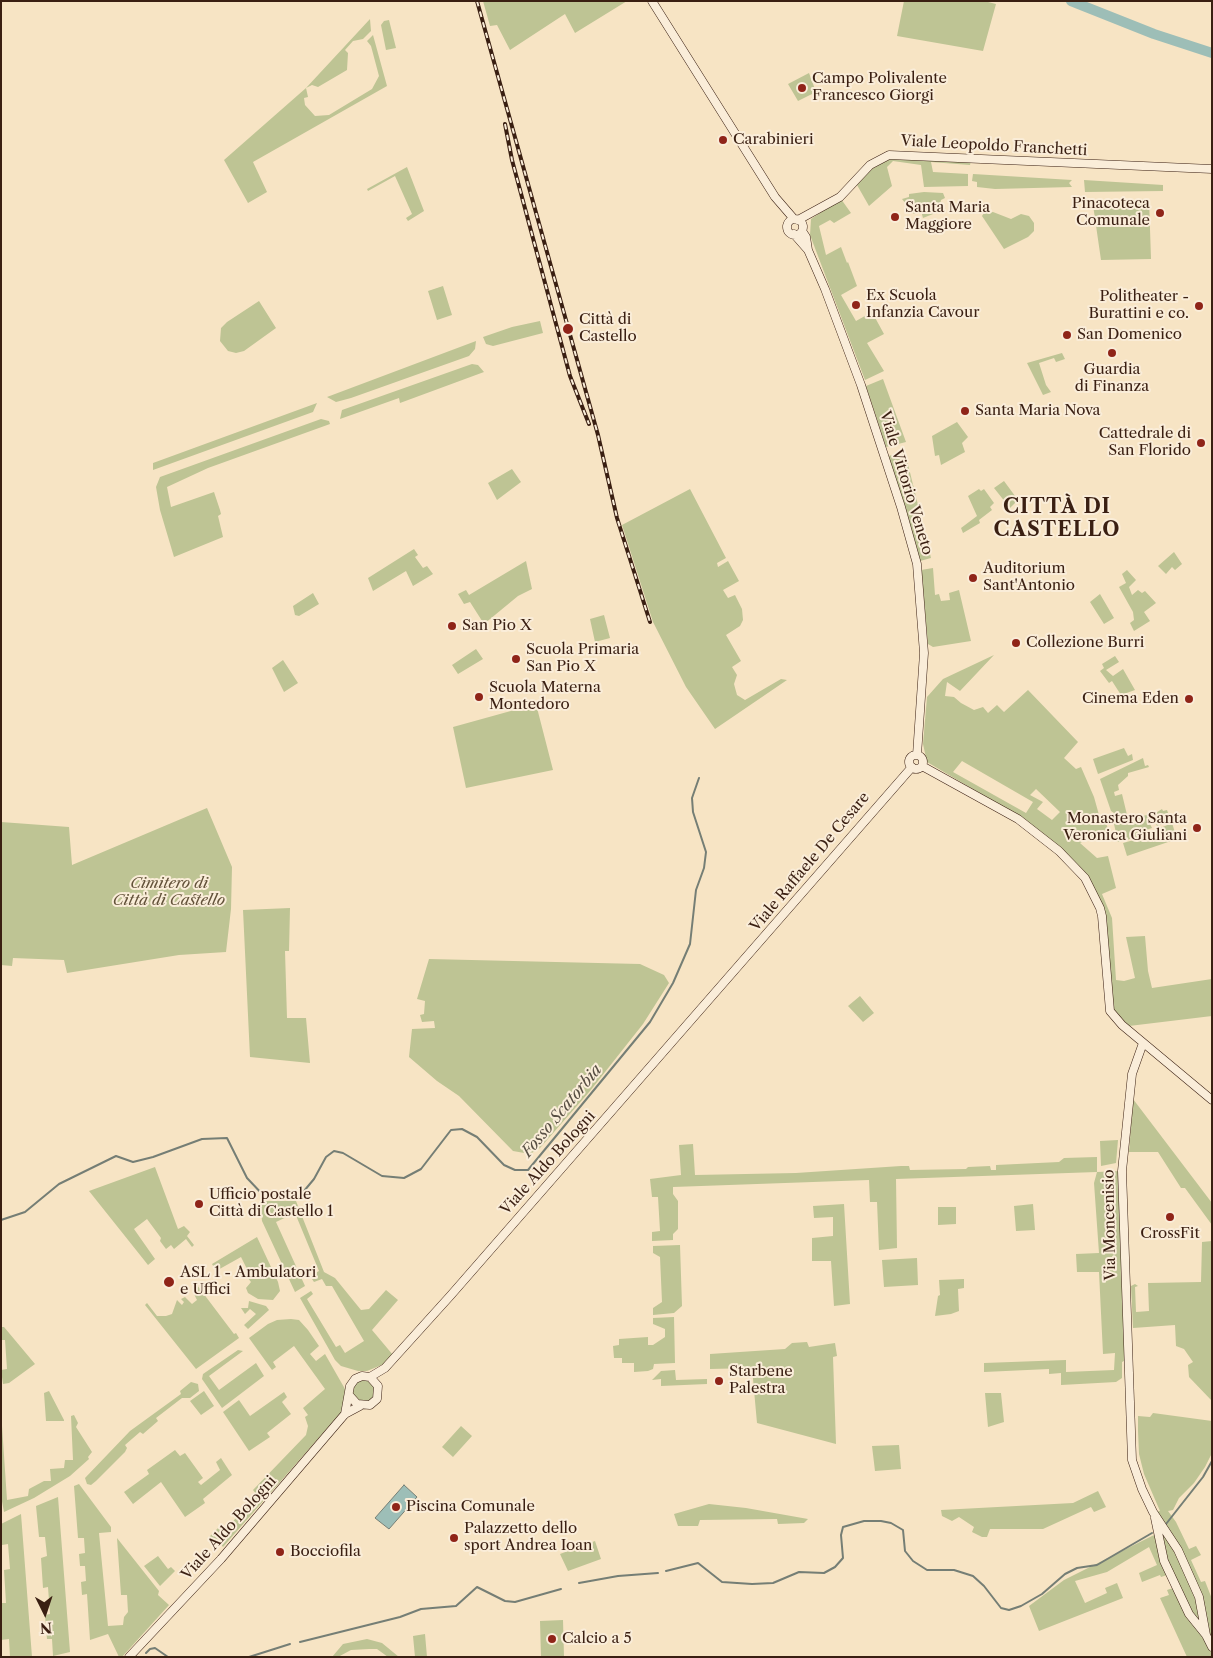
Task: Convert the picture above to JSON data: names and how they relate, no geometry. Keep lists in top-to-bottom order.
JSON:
{
  "streets": {
    "main road": [
      "Viale Leopoldo Franchetti",
      "Viale Vittorio Veneto",
      "Viale Raffaele De Cesare",
      "Viale Aldo Bologni",
      "Via Moncenisio"
    ]
  },
  "crossings": [
    ["Viale Leopoldo Franchetti", "Viale Vittorio Veneto"],
    ["Viale Vittorio Veneto", "Viale Raffaele De Cesare"],
    ["Viale Raffaele De Cesare", "Viale Aldo Bologni"]
  ],
  "districts": ["CITTÀ DI CASTELLO"],
  "water": ["Fosso Scatorbia"],
  "parks": ["Cimitero di Città di Castello"],
  "places": [
    "Campo Polivalente Francesco Giorgi",
    "Carabinieri",
    "Pinacoteca Comunale",
    "Santa Maria Maggiore",
    "Ex Scuola Infanzia Cavour",
    "Politheater - Burattini e co.",
    "Città di Castello",
    "San Domenico",
    "Guardia di Finanza",
    "Santa Maria Nova",
    "Cattedrale di San Florido",
    "Auditorium Sant'Antonio",
    "San Pio X",
    "Collezione Burri",
    "Scuola Primaria San Pio X",
    "Scuola Materna Montedoro",
    "Cinema Eden",
    "Monastero Santa Veronica Giuliani",
    "Ufficio postale Città di Castello 1",
    "CrossFit",
    "ASL 1 - Ambulatori e Uffici",
    "Starbene Palestra",
    "Piscina Comunale",
    "Palazzetto dello sport Andrea Ioan",
    "Bocciofila",
    "Calcio a 5"
  ],
  "north": "bottom"
}
